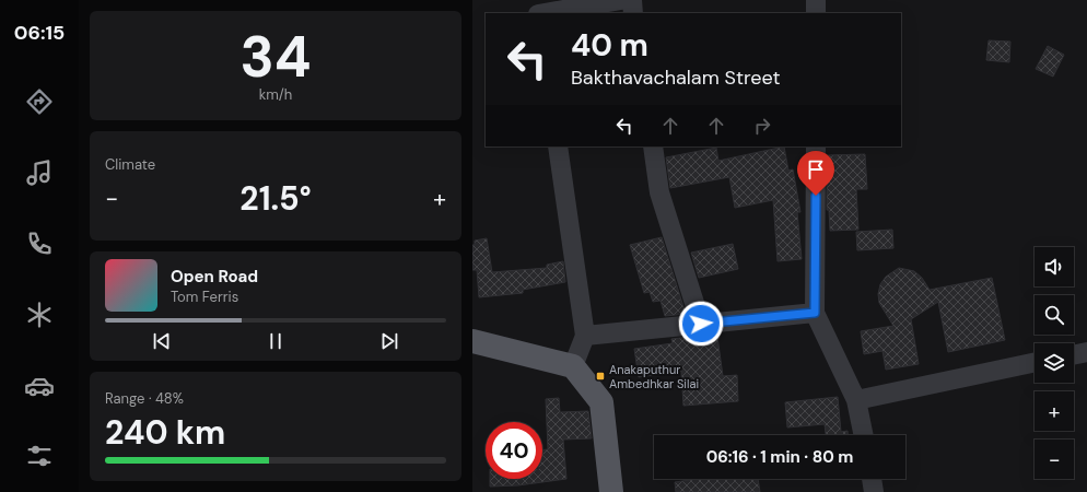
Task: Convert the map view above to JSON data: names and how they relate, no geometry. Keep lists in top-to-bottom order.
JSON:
{
  "places": {
    "transit": ["Anakaputhur Ambedhkar Silai"]
  },
  "page": {
    "tabs": "06:15",
    "tile": [
      ["34", "km/h"],
      "Climate",
      ["Range · 48%", "240 km"]
    ],
    "turn": ["40 m", "Bakthavachalam Street"],
    "heat": ["−", "21.5°", "+"],
    "map_buttons": ["+", "−"],
    "song": ["Open Road", "Tom Ferris"],
    "limit": "40",
    "trip": "06:16 · 1 min · 80 m"
  }
}
